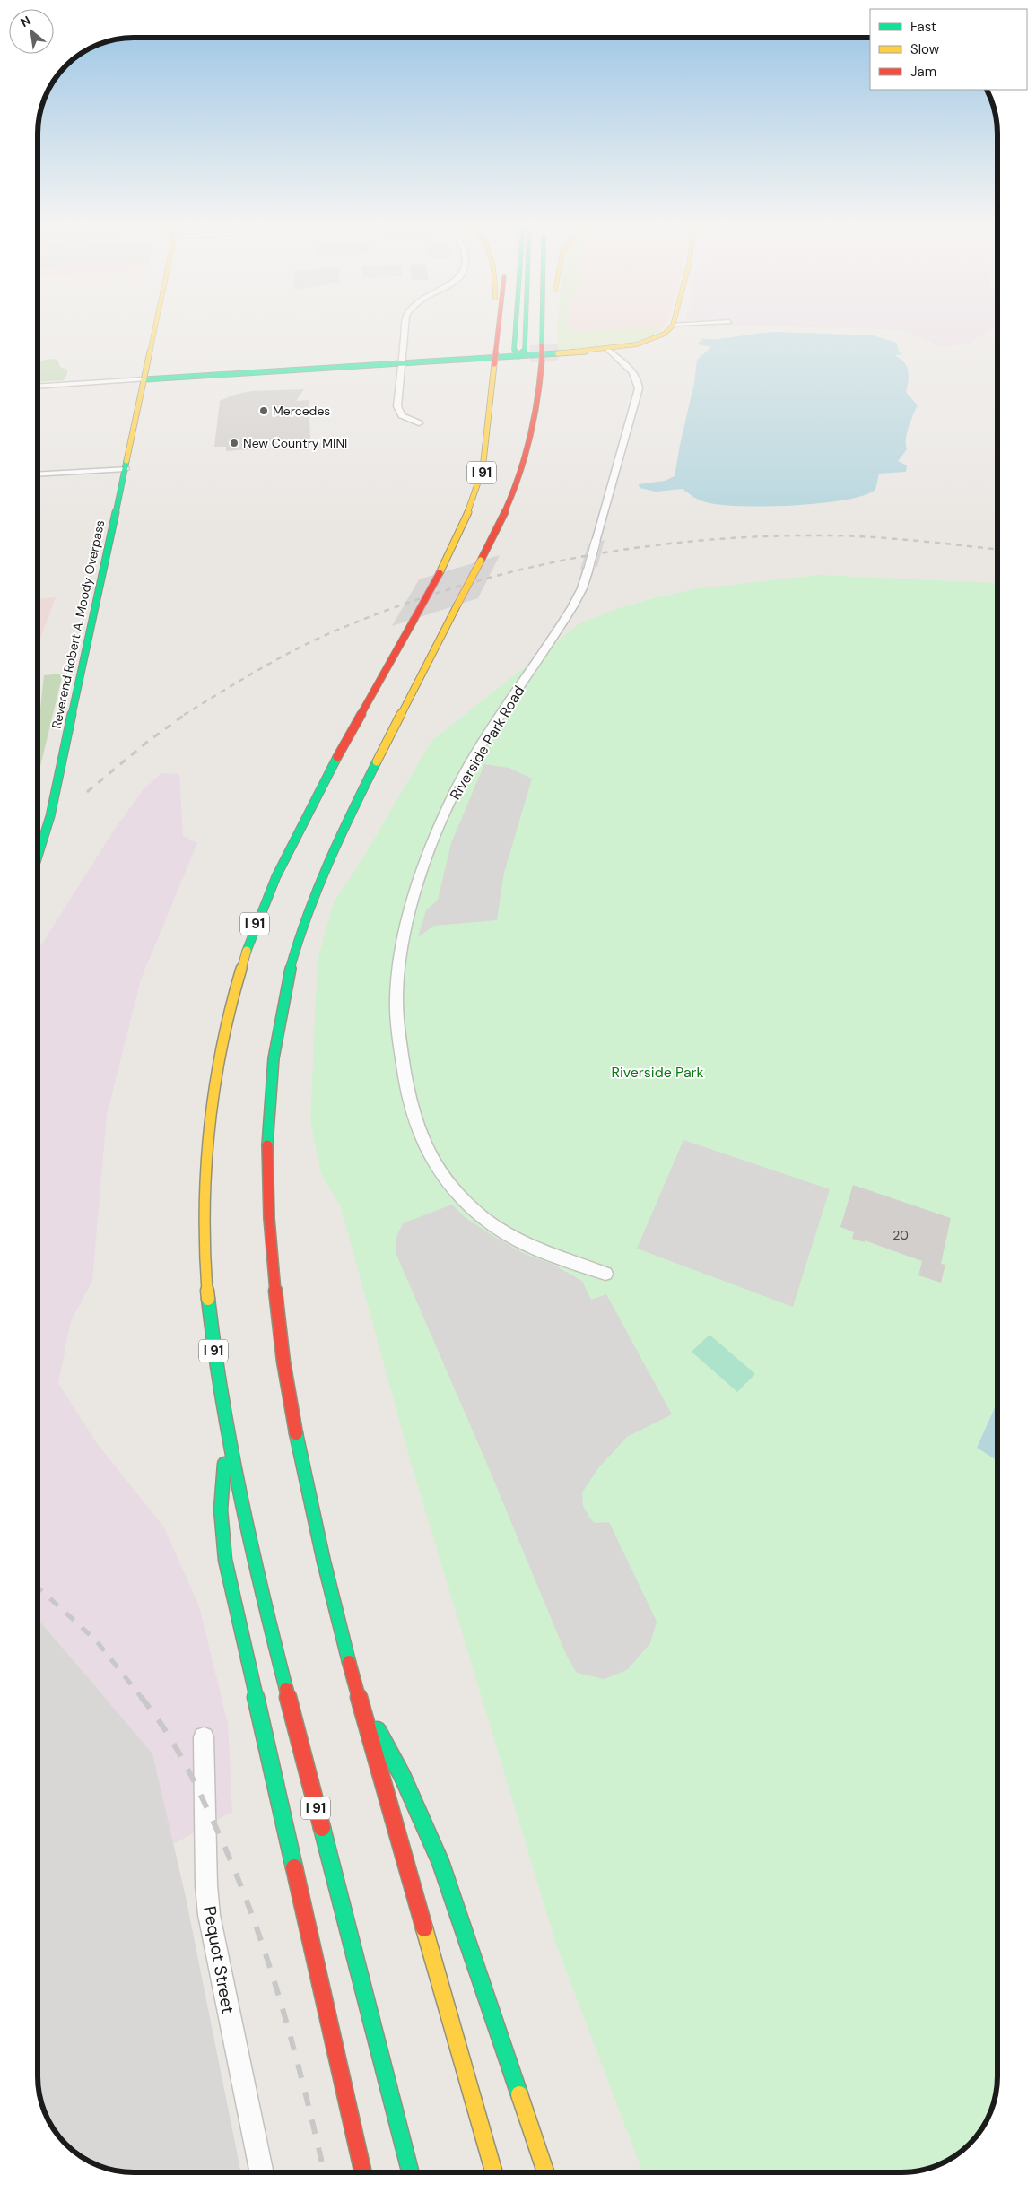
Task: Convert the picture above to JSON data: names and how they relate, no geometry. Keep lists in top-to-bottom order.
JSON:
{
  "streets": {
    "main road": ["I 91", "Reverend Robert A. Moody Overpass"],
    "street": ["Riverside Park Road", "Pequot Street"]
  },
  "parks": ["Riverside Park"],
  "places": ["Mercedes", "New Country MINI"],
  "house_numbers": ["20"],
  "legend": ["Fast", "Slow", "Jam"],
  "north": "top left"
}
